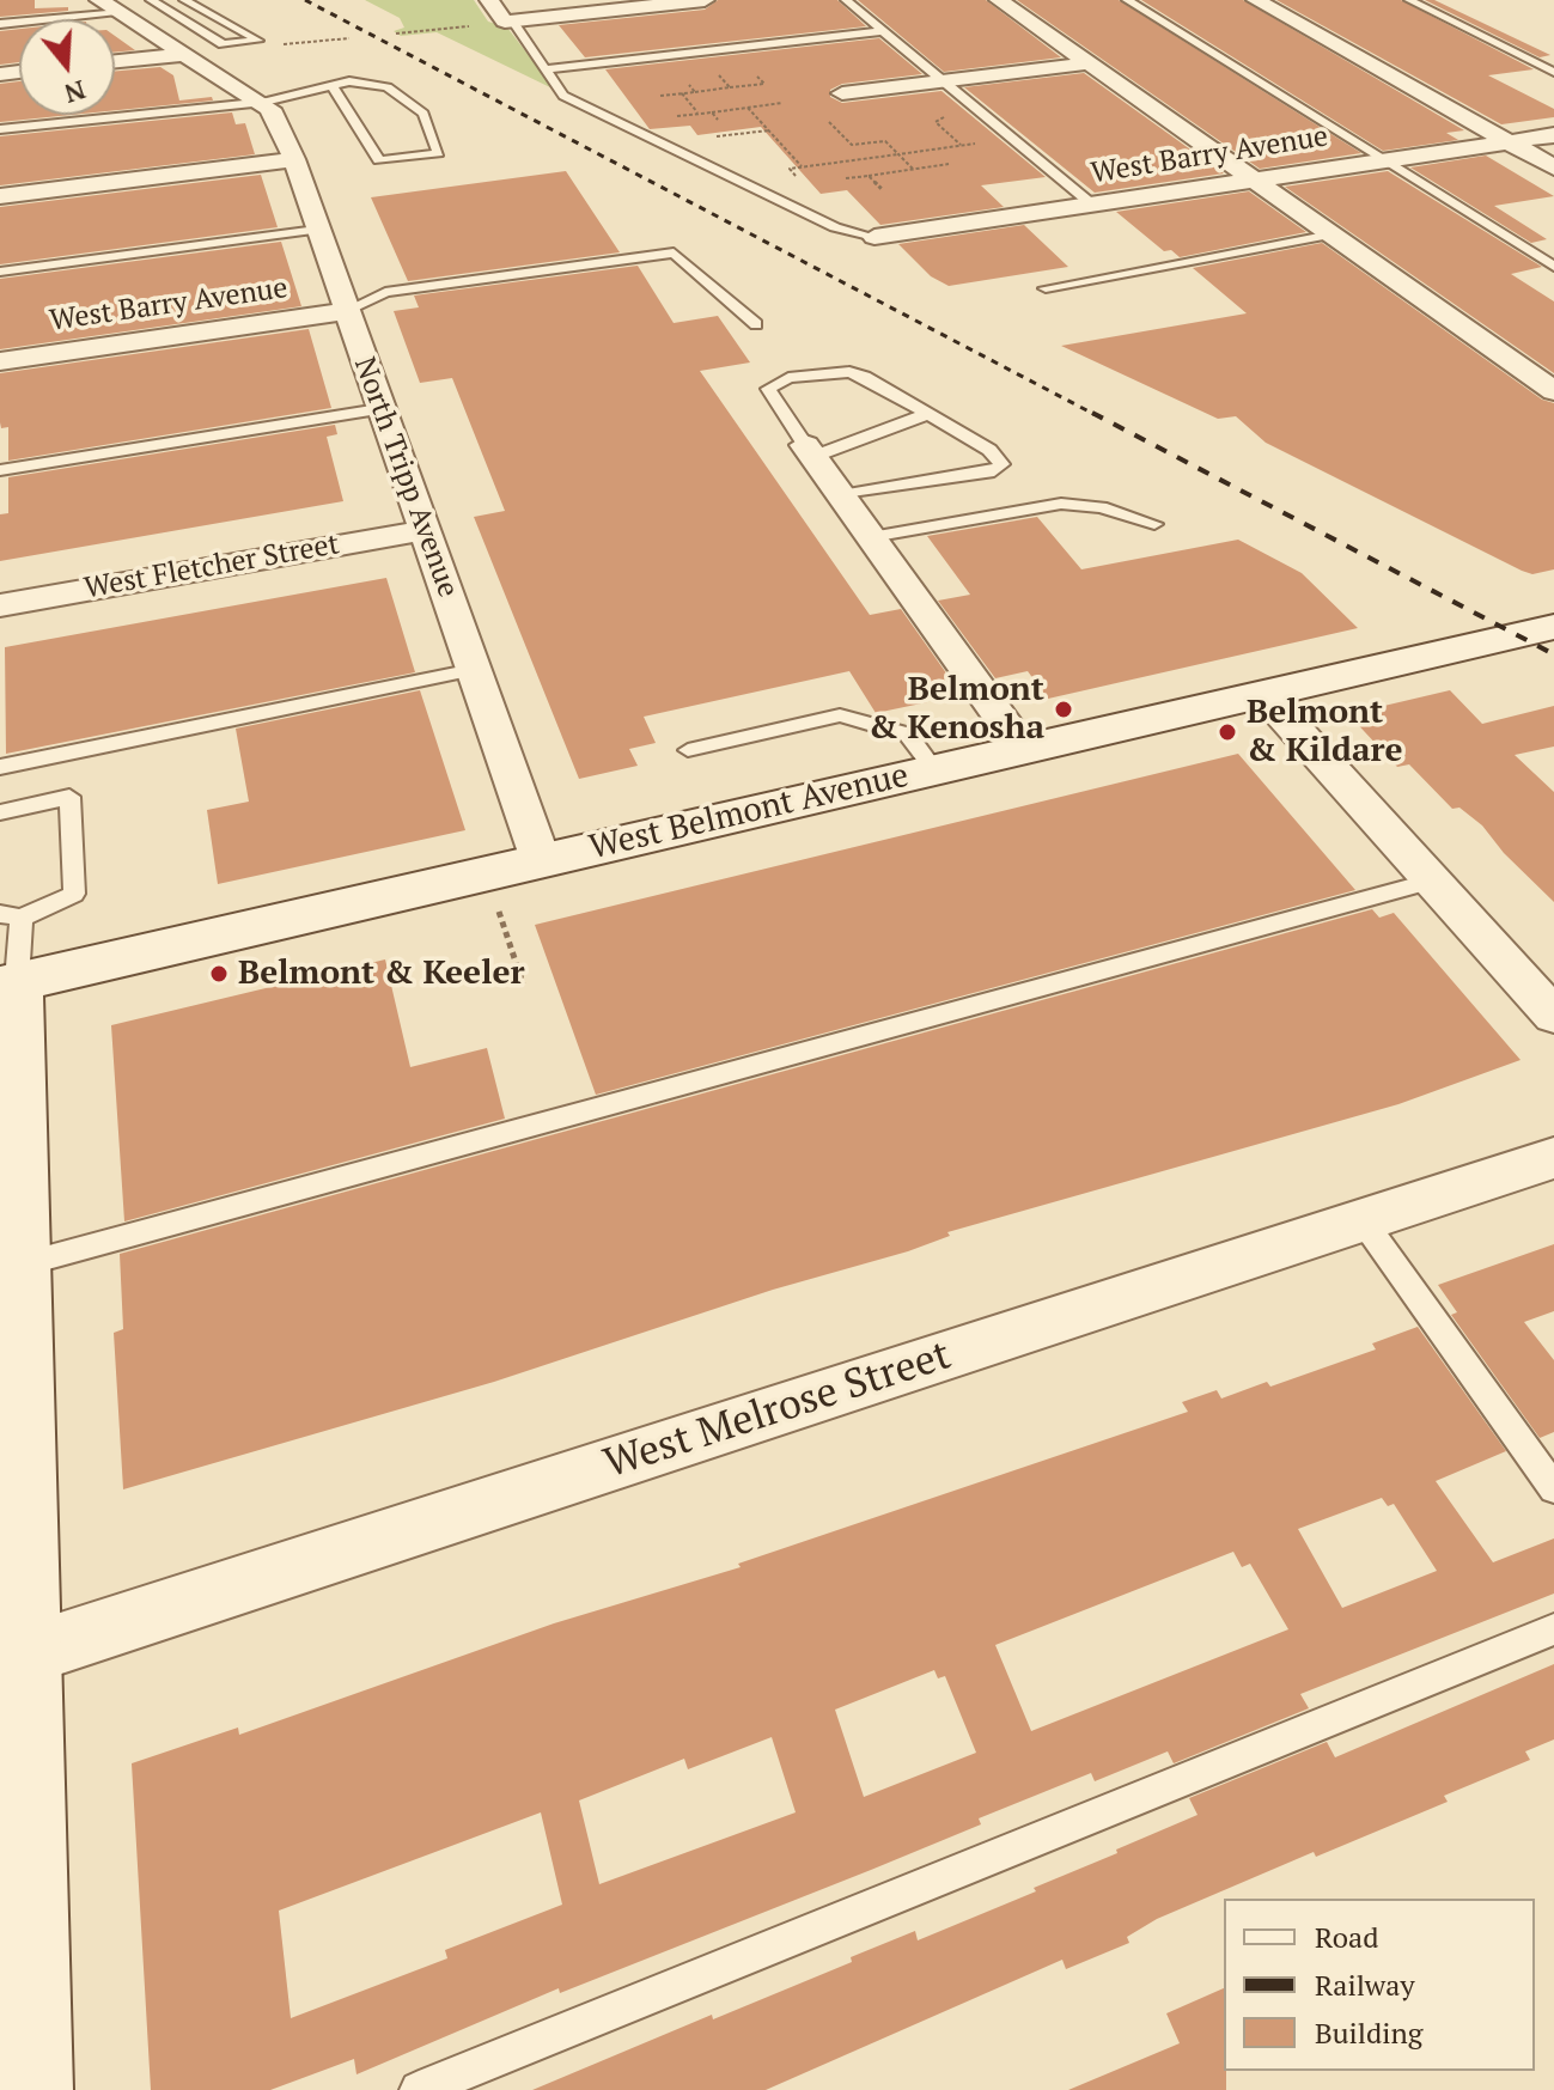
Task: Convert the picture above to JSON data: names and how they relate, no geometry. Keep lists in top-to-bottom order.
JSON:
{
  "streets": {
    "main road": ["West Belmont Avenue"],
    "street": [
      "West Barry Avenue",
      "North Tripp Avenue",
      "West Fletcher Street",
      "West Melrose Street"
    ]
  },
  "crossings": [
    ["West Barry Avenue", "North Tripp Avenue"],
    ["North Tripp Avenue", "West Fletcher Street"],
    ["North Tripp Avenue", "West Belmont Avenue"]
  ],
  "places": ["Belmont & Kenosha", "Belmont & Kildare", "Belmont & Keeler"],
  "legend": ["Road", "Railway", "Building"],
  "north": "bottom"
}
